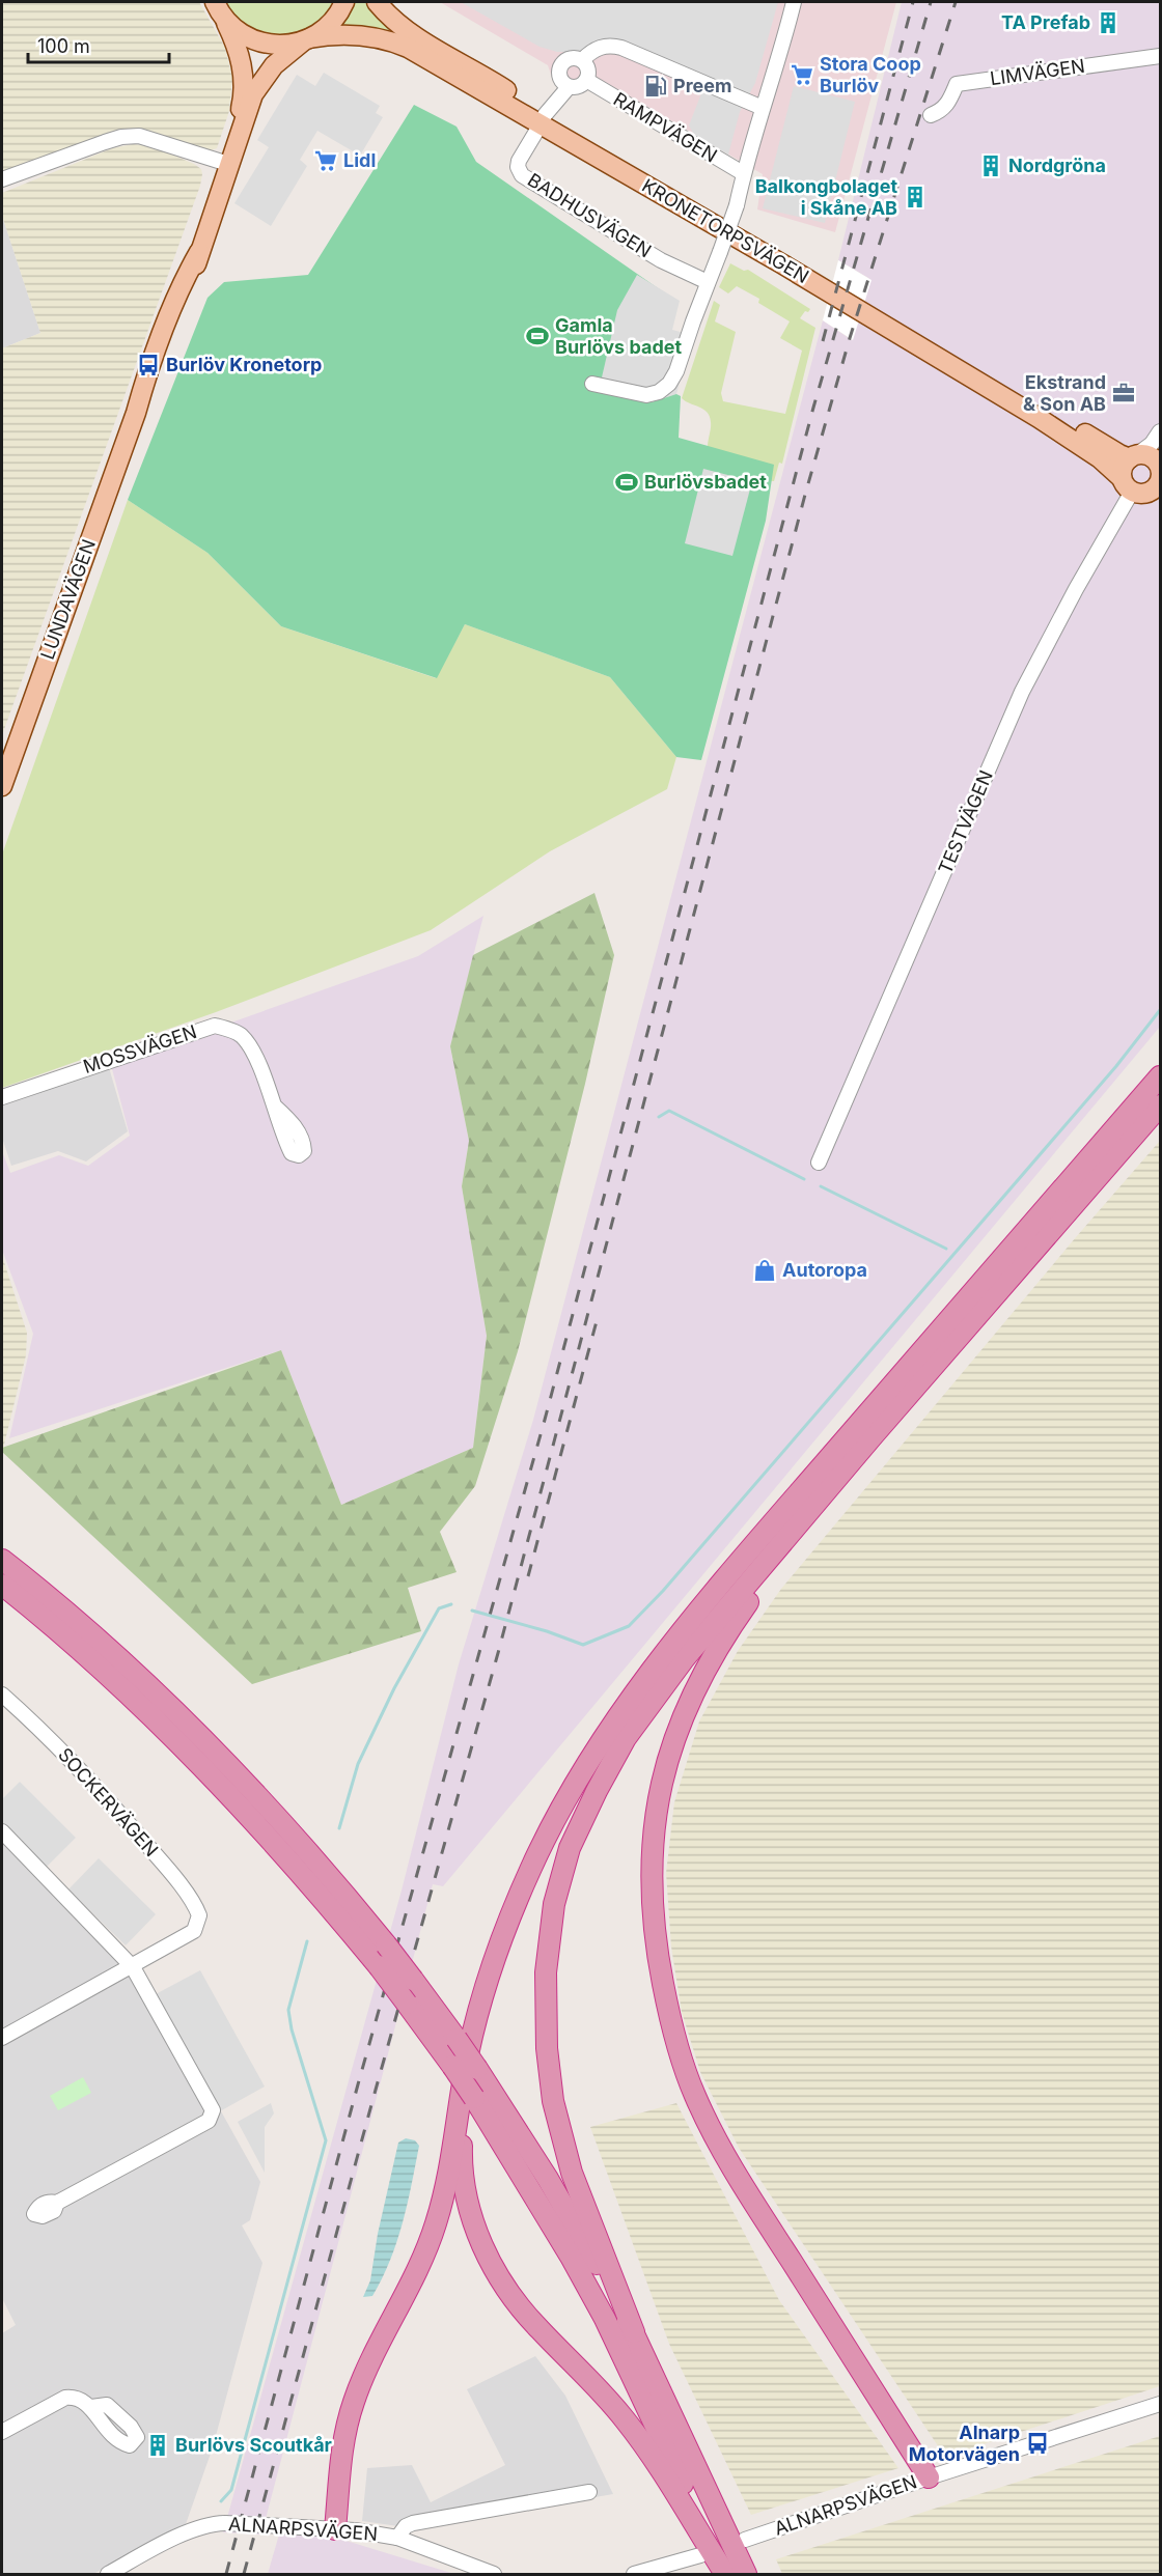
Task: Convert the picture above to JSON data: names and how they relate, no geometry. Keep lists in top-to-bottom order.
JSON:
{
  "streets": {
    "main road": ["KRONETORPSVÄGEN", "LUNDAVÄGEN"],
    "street": [
      "LIMVÄGEN",
      "RAMPVÄGEN",
      "BADHUSVÄGEN",
      "TESTVÄGEN",
      "MOSSVÄGEN",
      "SOCKERVÄGEN",
      "ALNARPSVÄGEN"
    ]
  },
  "crossings": [
    ["BADHUSVÄGEN", "KRONETORPSVÄGEN"],
    ["KRONETORPSVÄGEN", "LUNDAVÄGEN"],
    ["KRONETORPSVÄGEN", "TESTVÄGEN"]
  ],
  "places": {
    "building": [
      "TA Prefab",
      "Nordgröna",
      "Balkongbolaget i Skåne AB",
      "Burlövs Scoutkår"
    ],
    "supermarket": ["Stora Coop Burlöv", "Lidl"],
    "fuel station": ["Preem"],
    "sports": ["Gamla Burlövs badet", "Burlövsbadet"],
    "bus stop": ["Burlöv Kronetorp", "Alnarp Motorvägen"],
    "office": ["Ekstrand & Son AB"],
    "shop": ["Autoropa"]
  },
  "scale_bar": "100 m"
}
